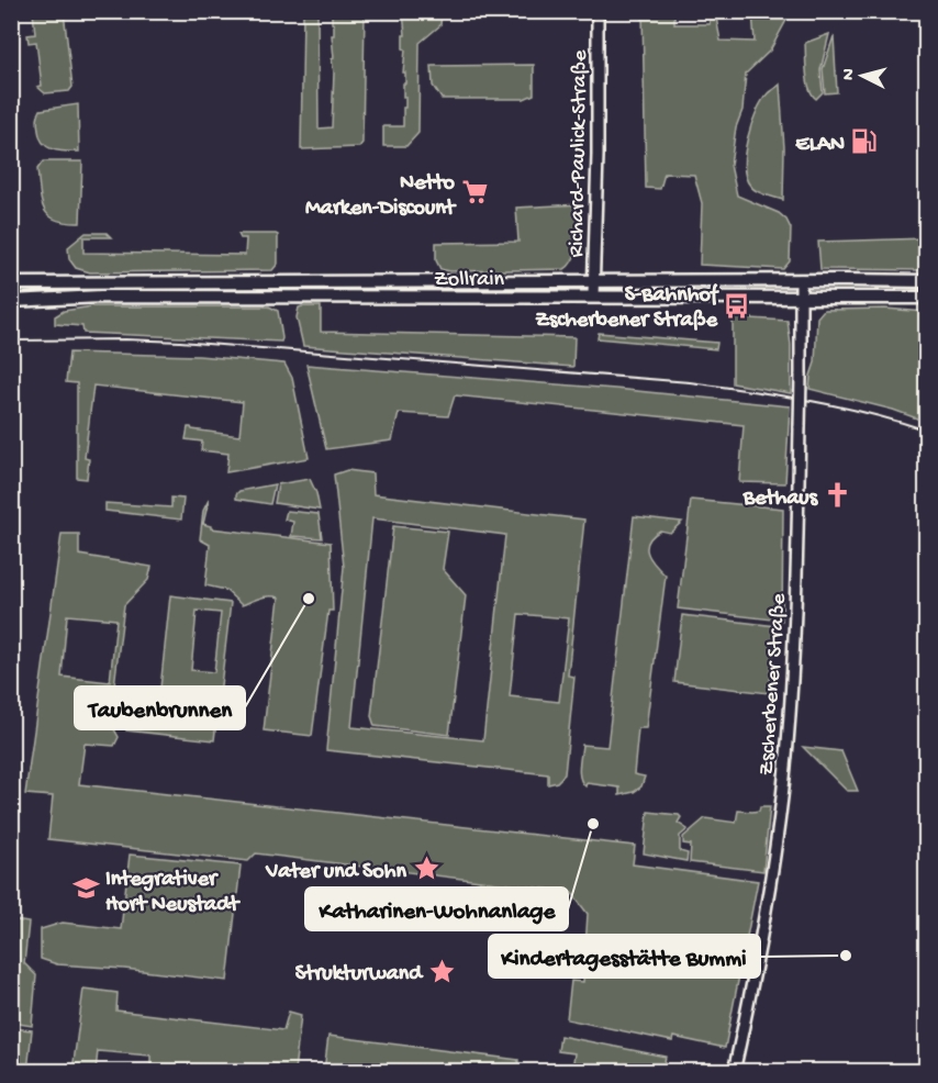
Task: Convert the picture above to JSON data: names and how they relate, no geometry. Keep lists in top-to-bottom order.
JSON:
{
  "streets": {
    "main road": ["Zollrain"],
    "street": ["Richard-Paulick-Straße", "Zscherbener Straße"]
  },
  "crossings": [
    ["Richard-Paulick-Straße", "Zollrain"],
    ["Zollrain", "Zscherbener Straße"]
  ],
  "places": {
    "fuel station": ["ELAN"],
    "supermarket": ["Netto Marken-Discount"],
    "bus stop": ["S-Bahnhof Zscherbener Straße"],
    "church": ["Bethaus"],
    "other": ["Taubenbrunnen", "Katharinen-Wohnanlage", "Kindertagesstätte Bummi"],
    "place": ["Vater und Sohn", "Strukturwand"],
    "school or university": ["Integrativer Hort Neustadt"]
  },
  "north": "left"
}
